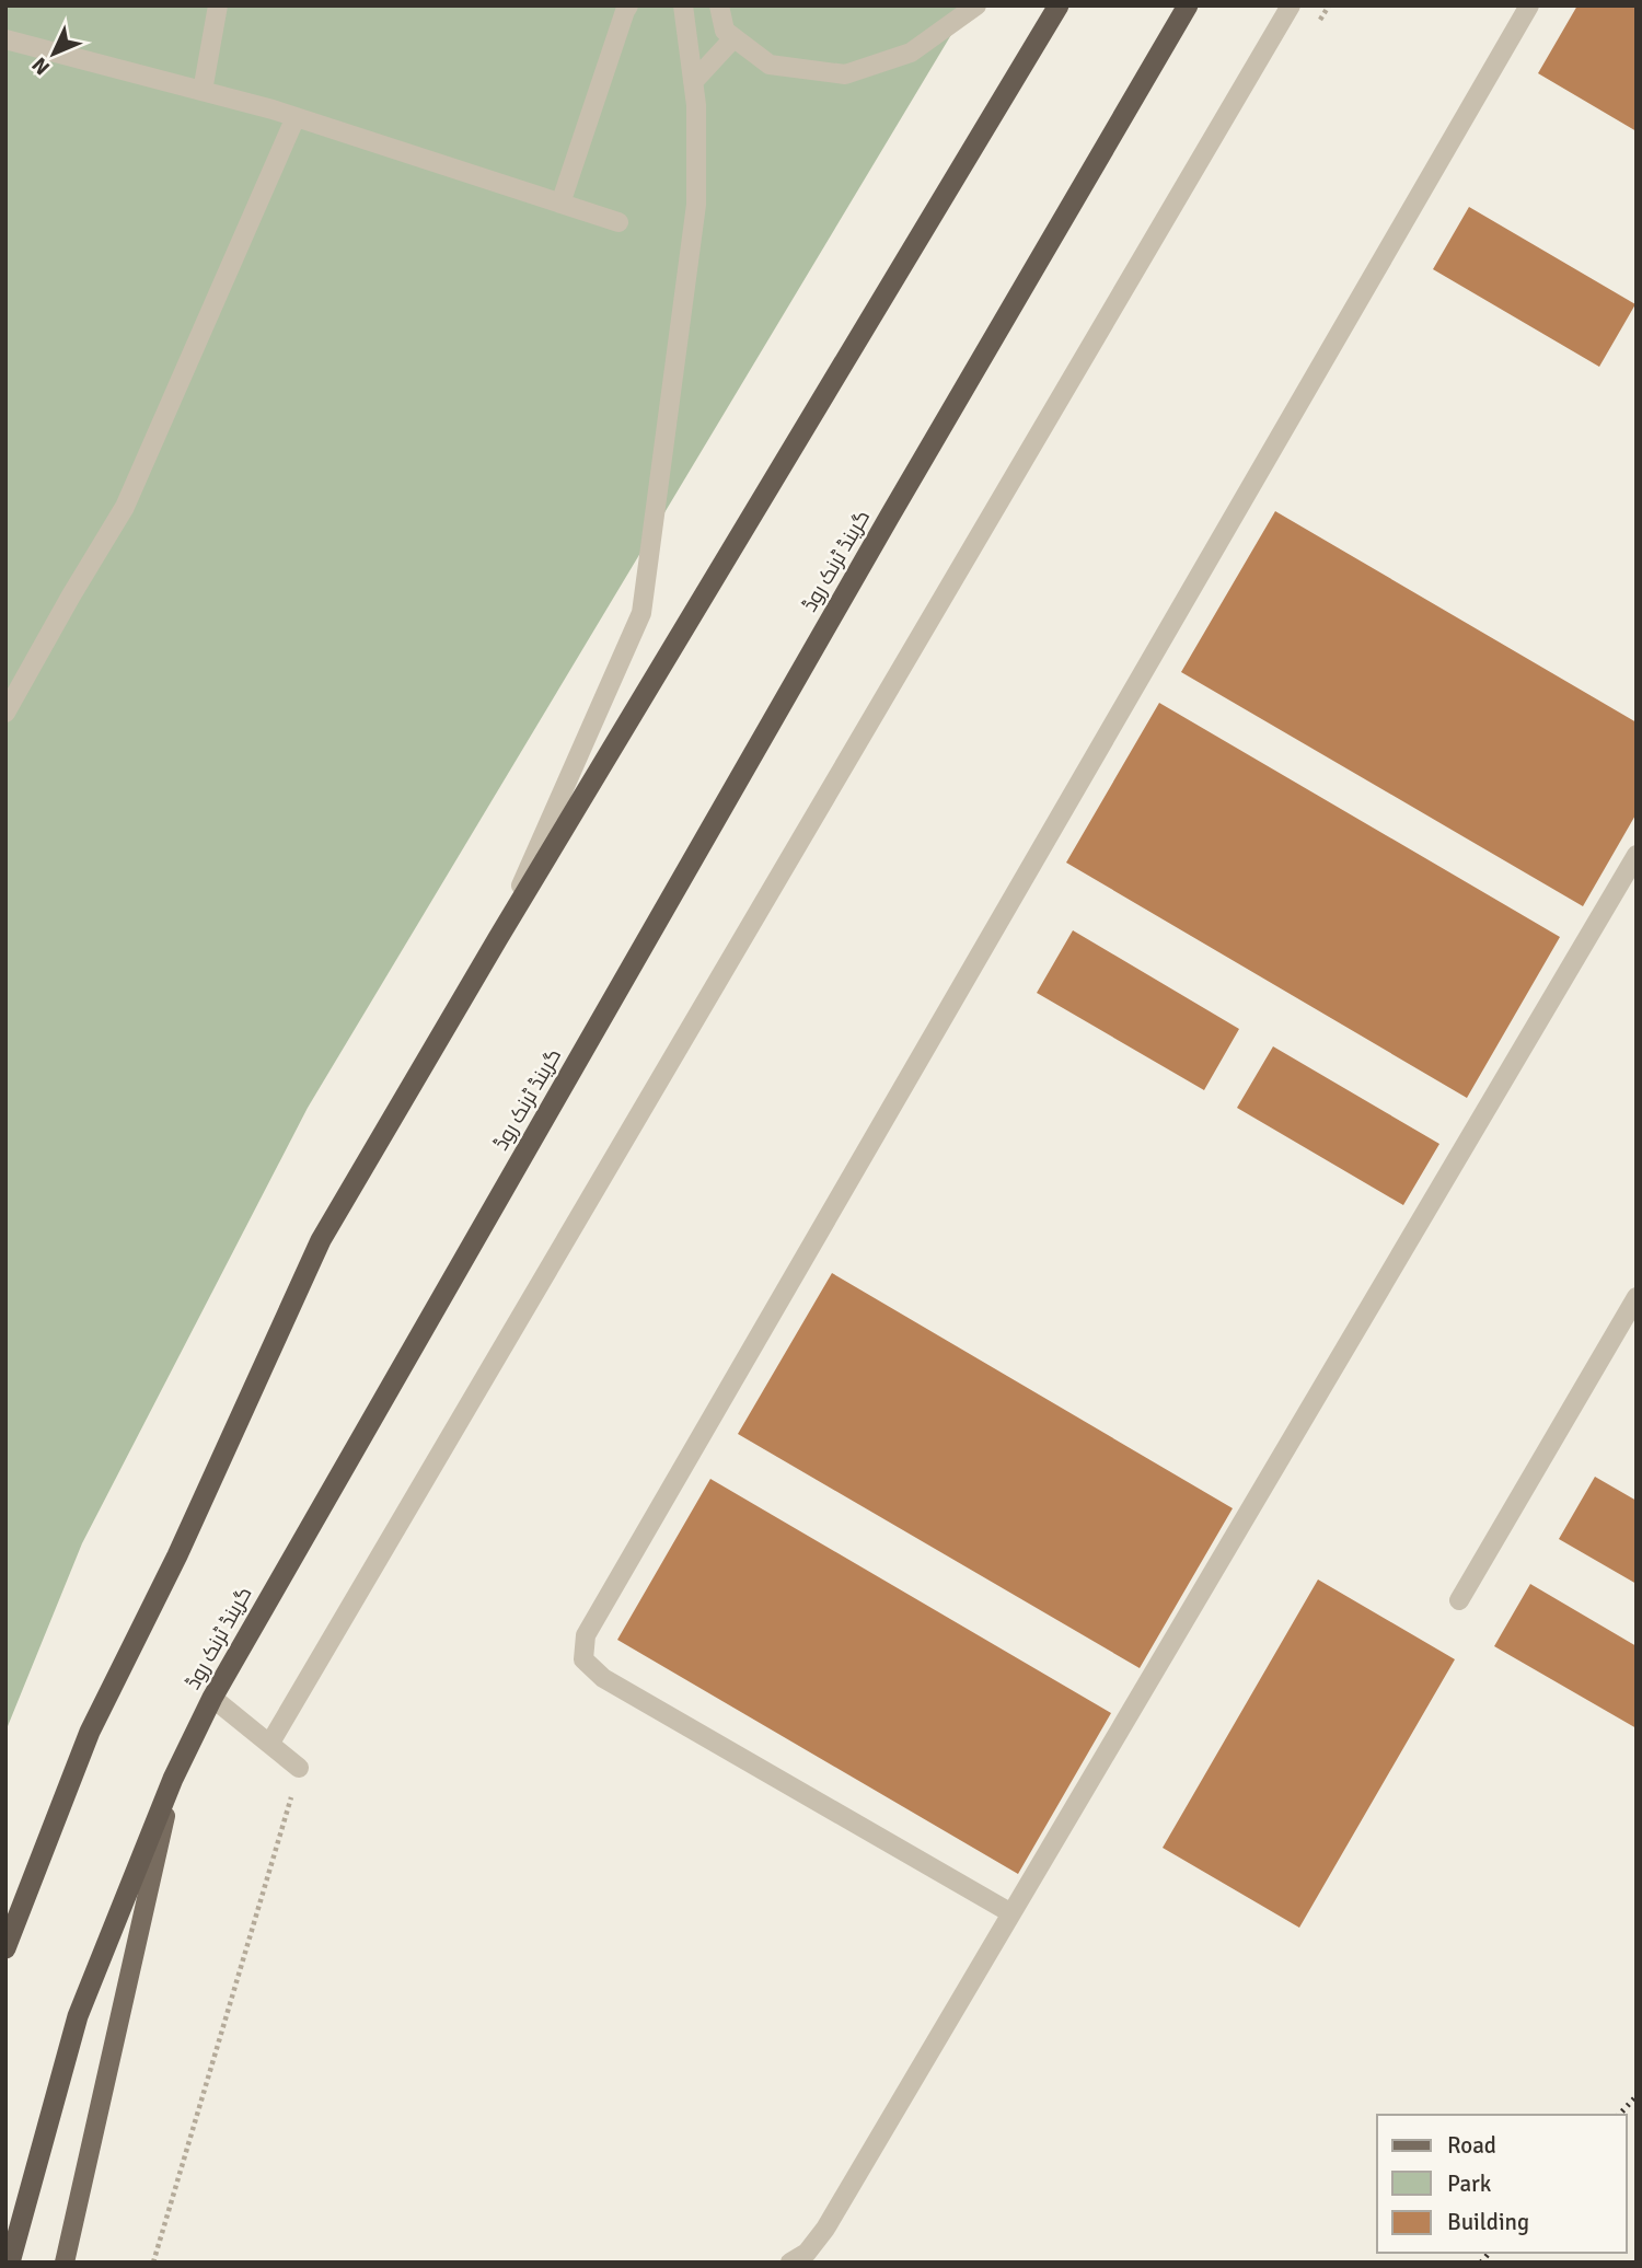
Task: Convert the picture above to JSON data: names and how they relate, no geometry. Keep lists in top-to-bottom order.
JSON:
{
  "streets": {
    "highway": ["گرینڈ ٹرنک روڈ"]
  },
  "legend": ["Road", "Park", "Building"],
  "north": "bottom left"
}
